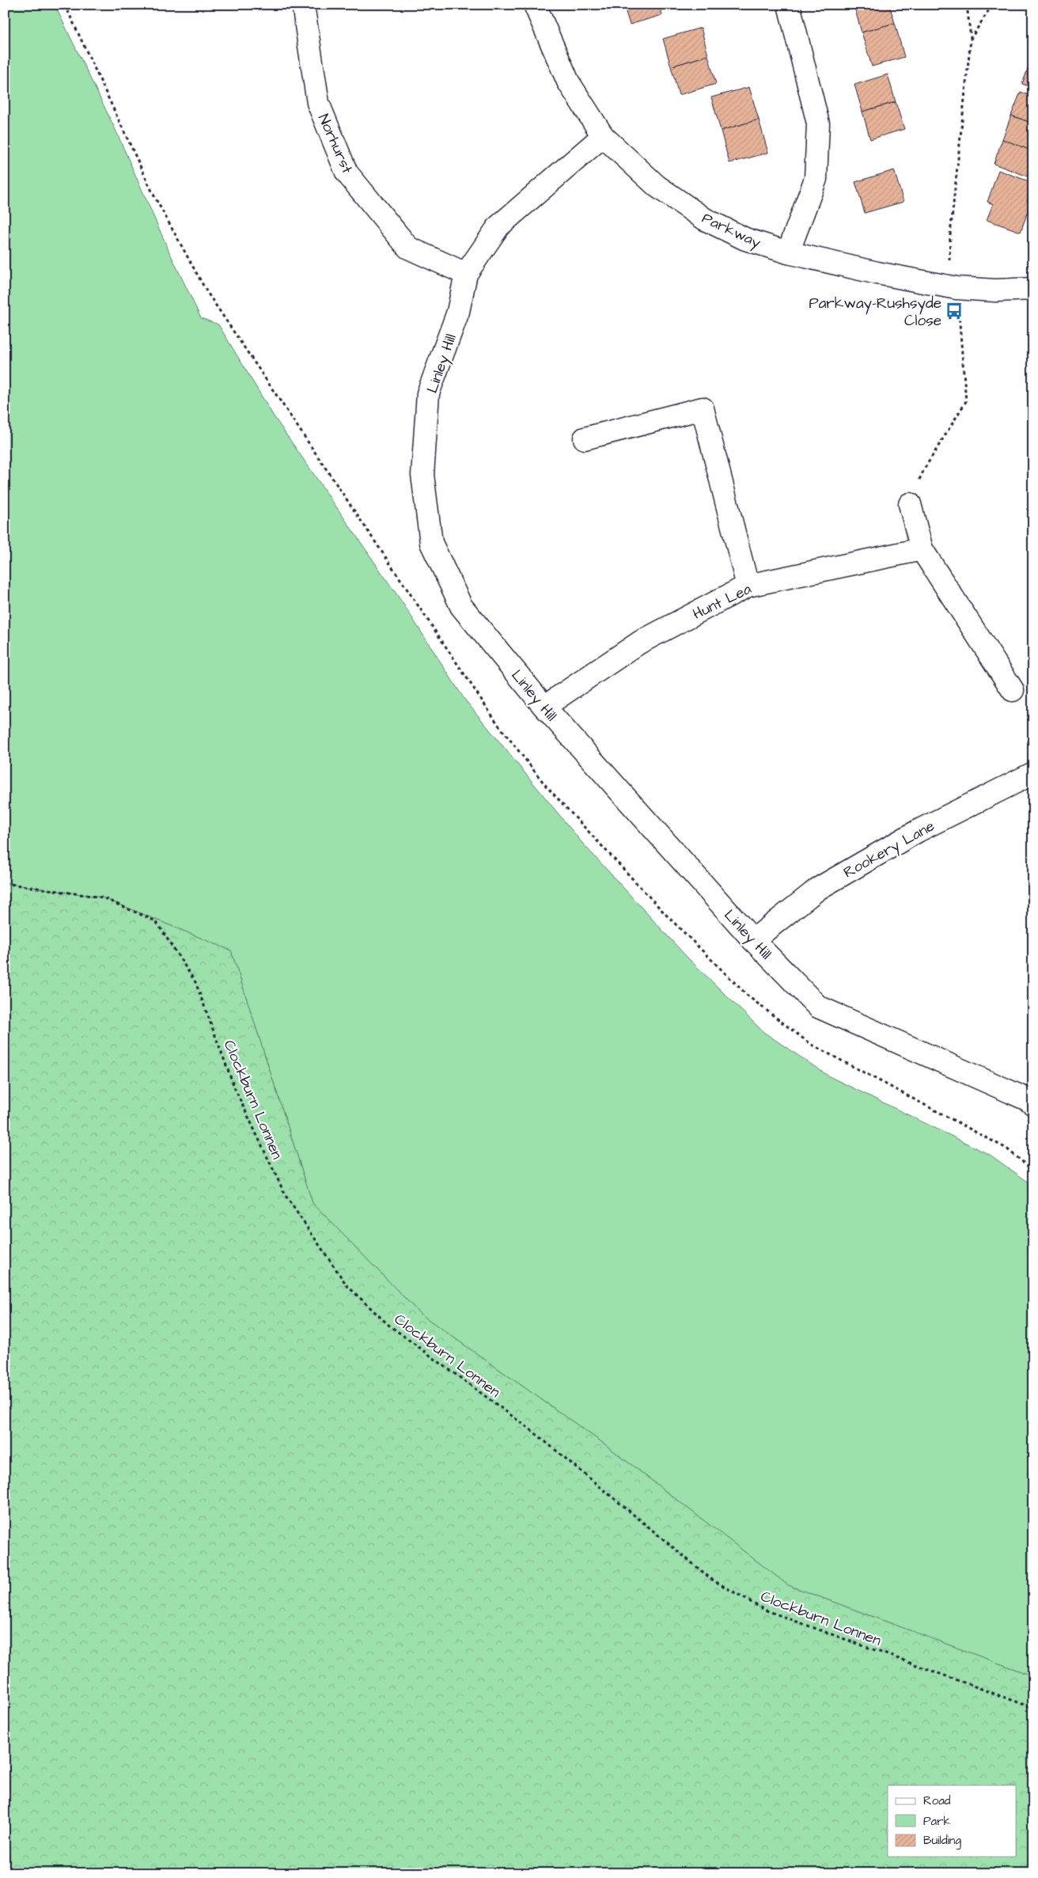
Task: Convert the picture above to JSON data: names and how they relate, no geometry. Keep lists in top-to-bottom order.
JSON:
{
  "streets": {
    "street": [
      "Norhurst",
      "Parkway",
      "Linley Hill",
      "Hunt Lea",
      "Rookery Lane"
    ],
    "path": ["Clockburn Lonnen"]
  },
  "crossings": [
    ["Norhurst", "Linley Hill"],
    ["Parkway", "Linley Hill"],
    ["Linley Hill", "Hunt Lea"],
    ["Linley Hill", "Rookery Lane"]
  ],
  "places": {
    "bus stop": ["Parkway-Rushsyde Close"]
  },
  "legend": ["Road", "Park", "Building"]
}
